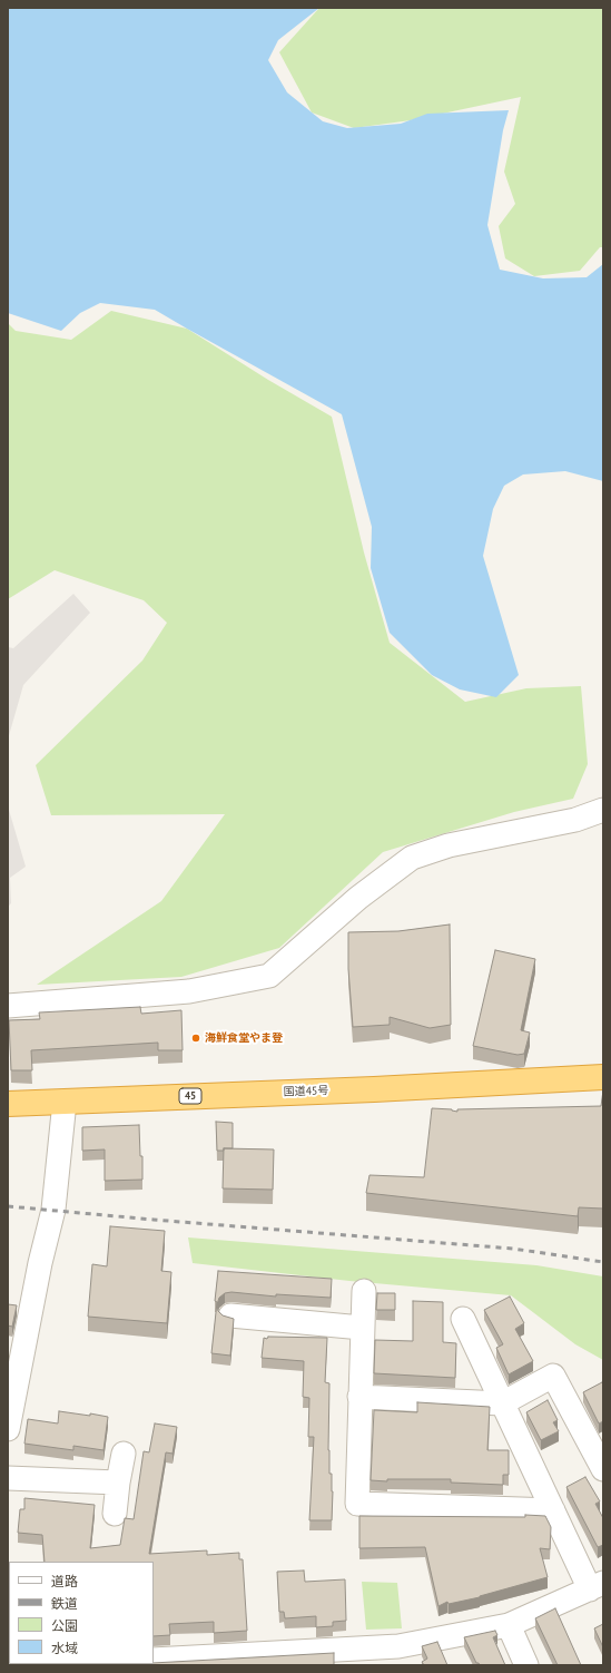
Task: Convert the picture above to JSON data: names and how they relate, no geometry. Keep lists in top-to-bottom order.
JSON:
{
  "streets": {
    "highway": ["国道45号", "45"]
  },
  "places": ["海鮮食堂やま登"],
  "legend": [
    "道路",
    "鉄道",
    "公園",
    "水域"
  ]
}
